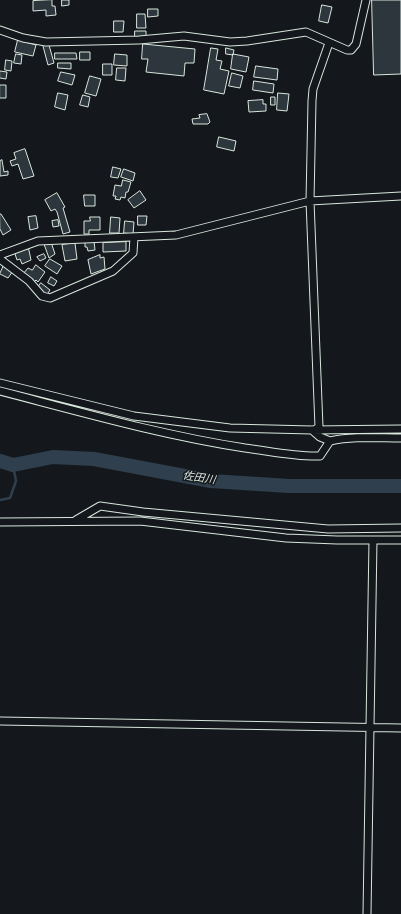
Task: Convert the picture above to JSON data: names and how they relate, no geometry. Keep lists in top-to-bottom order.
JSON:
{
  "water": ["佐田川"]
}
